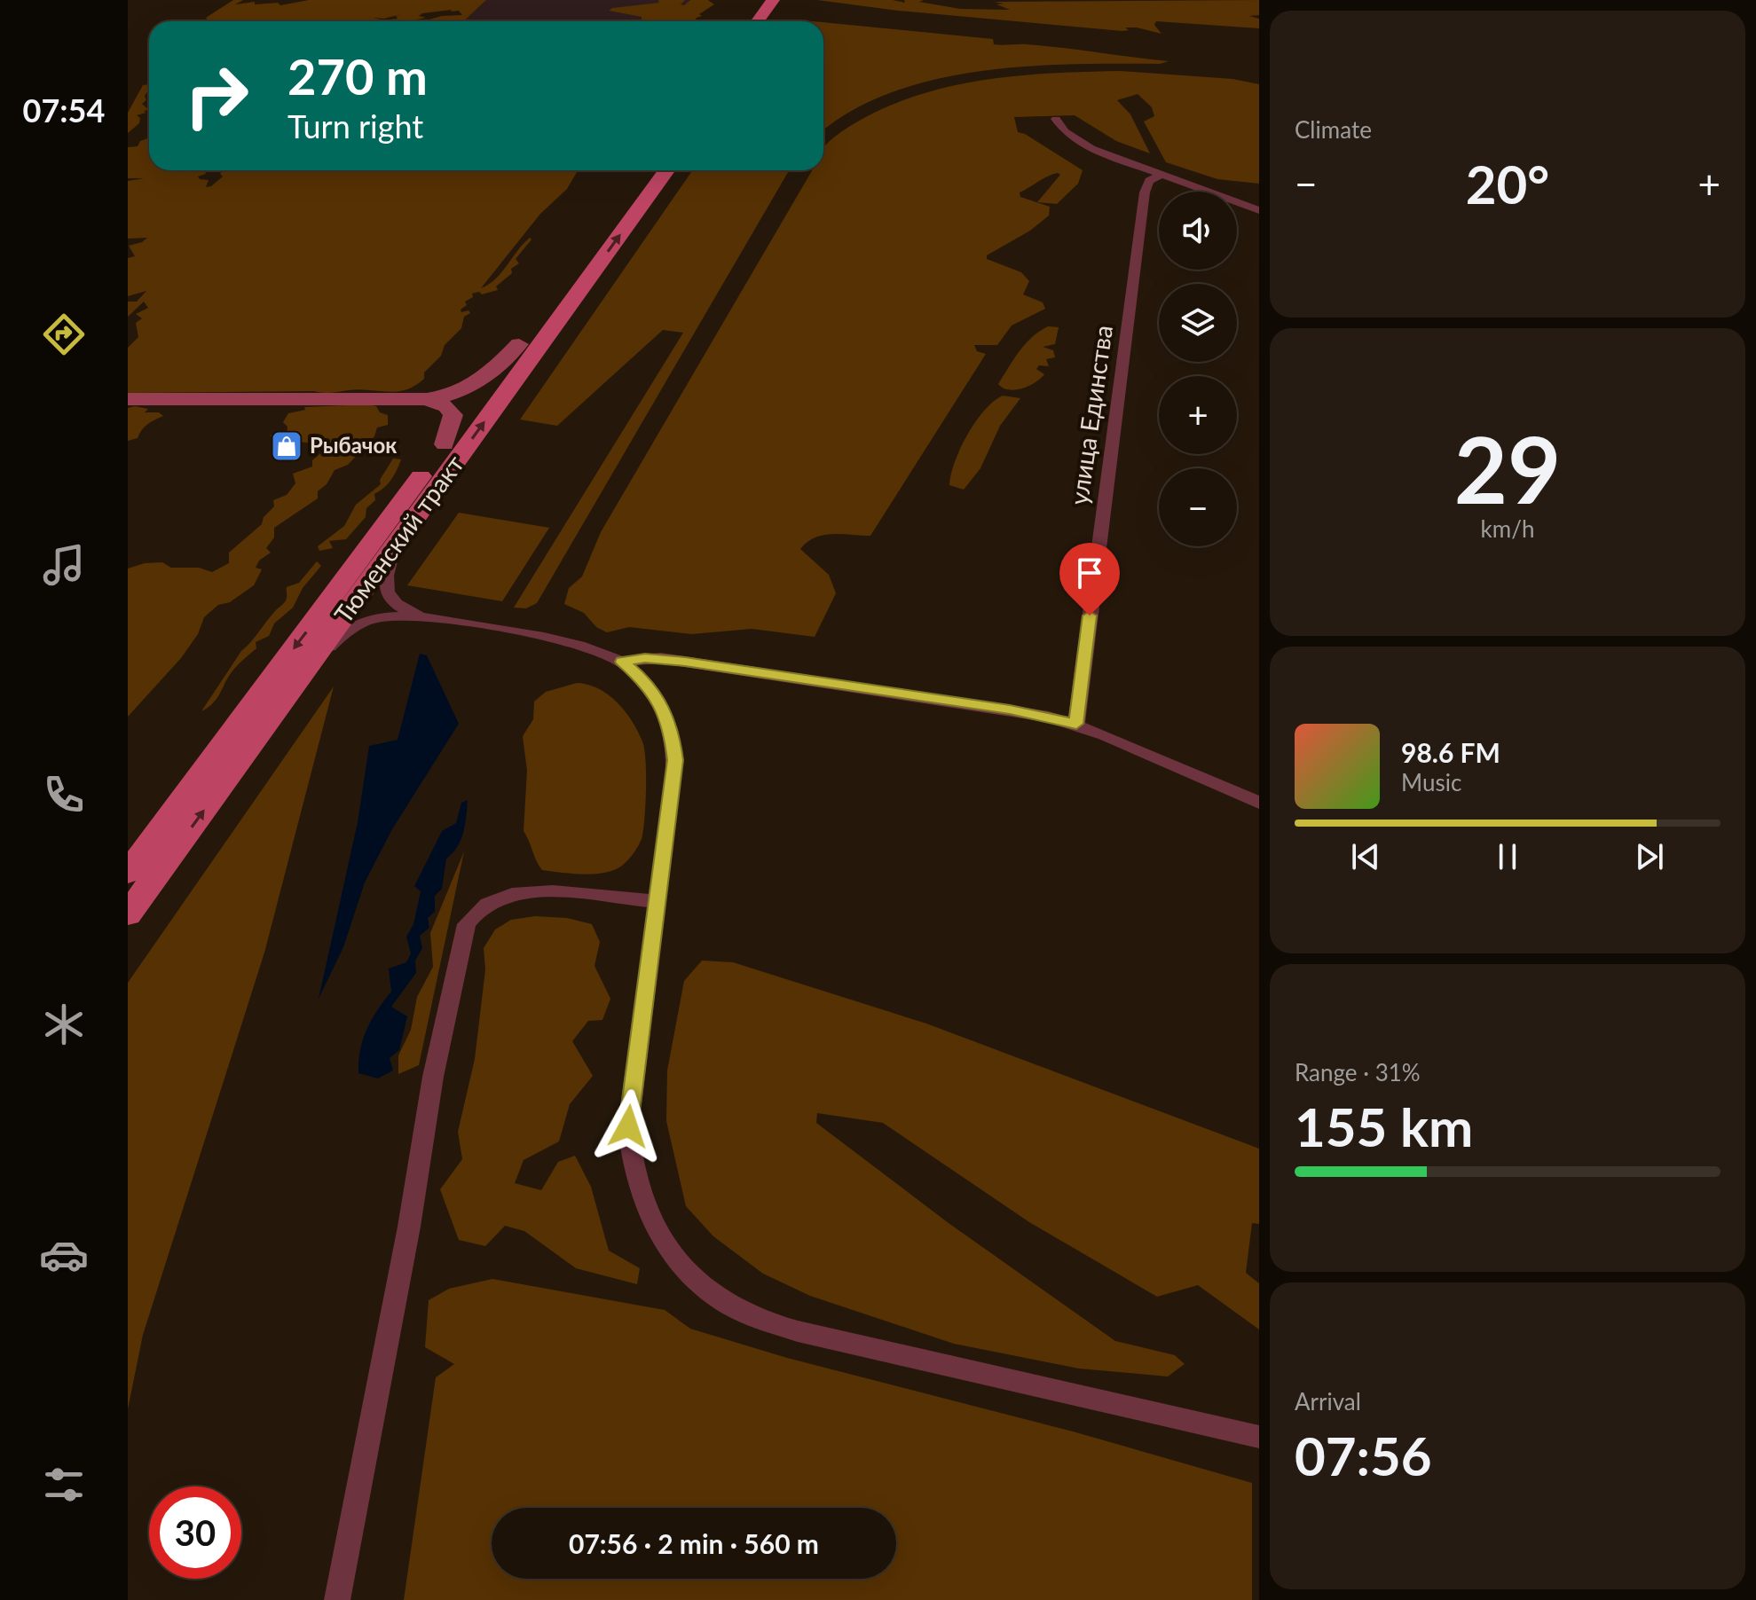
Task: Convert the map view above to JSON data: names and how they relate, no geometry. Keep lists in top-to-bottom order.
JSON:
{
  "streets": {
    "main road": ["Тюменский тракт"],
    "street": ["улица Единства"]
  },
  "places": {
    "shop": ["Рыбачок"]
  },
  "page": {
    "tabs": "07:54",
    "tile": [
      "Climate",
      ["29", "km/h"],
      ["Range · 31%", "155 km"],
      ["Arrival", "07:56"]
    ],
    "turn": ["270 m", "Turn right"],
    "heat": ["−", "20°", "+"],
    "map_buttons": ["+", "−"],
    "song": ["98.6 FM", "Music"],
    "limit": "30",
    "trip": "07:56 · 2 min · 560 m"
  }
}
